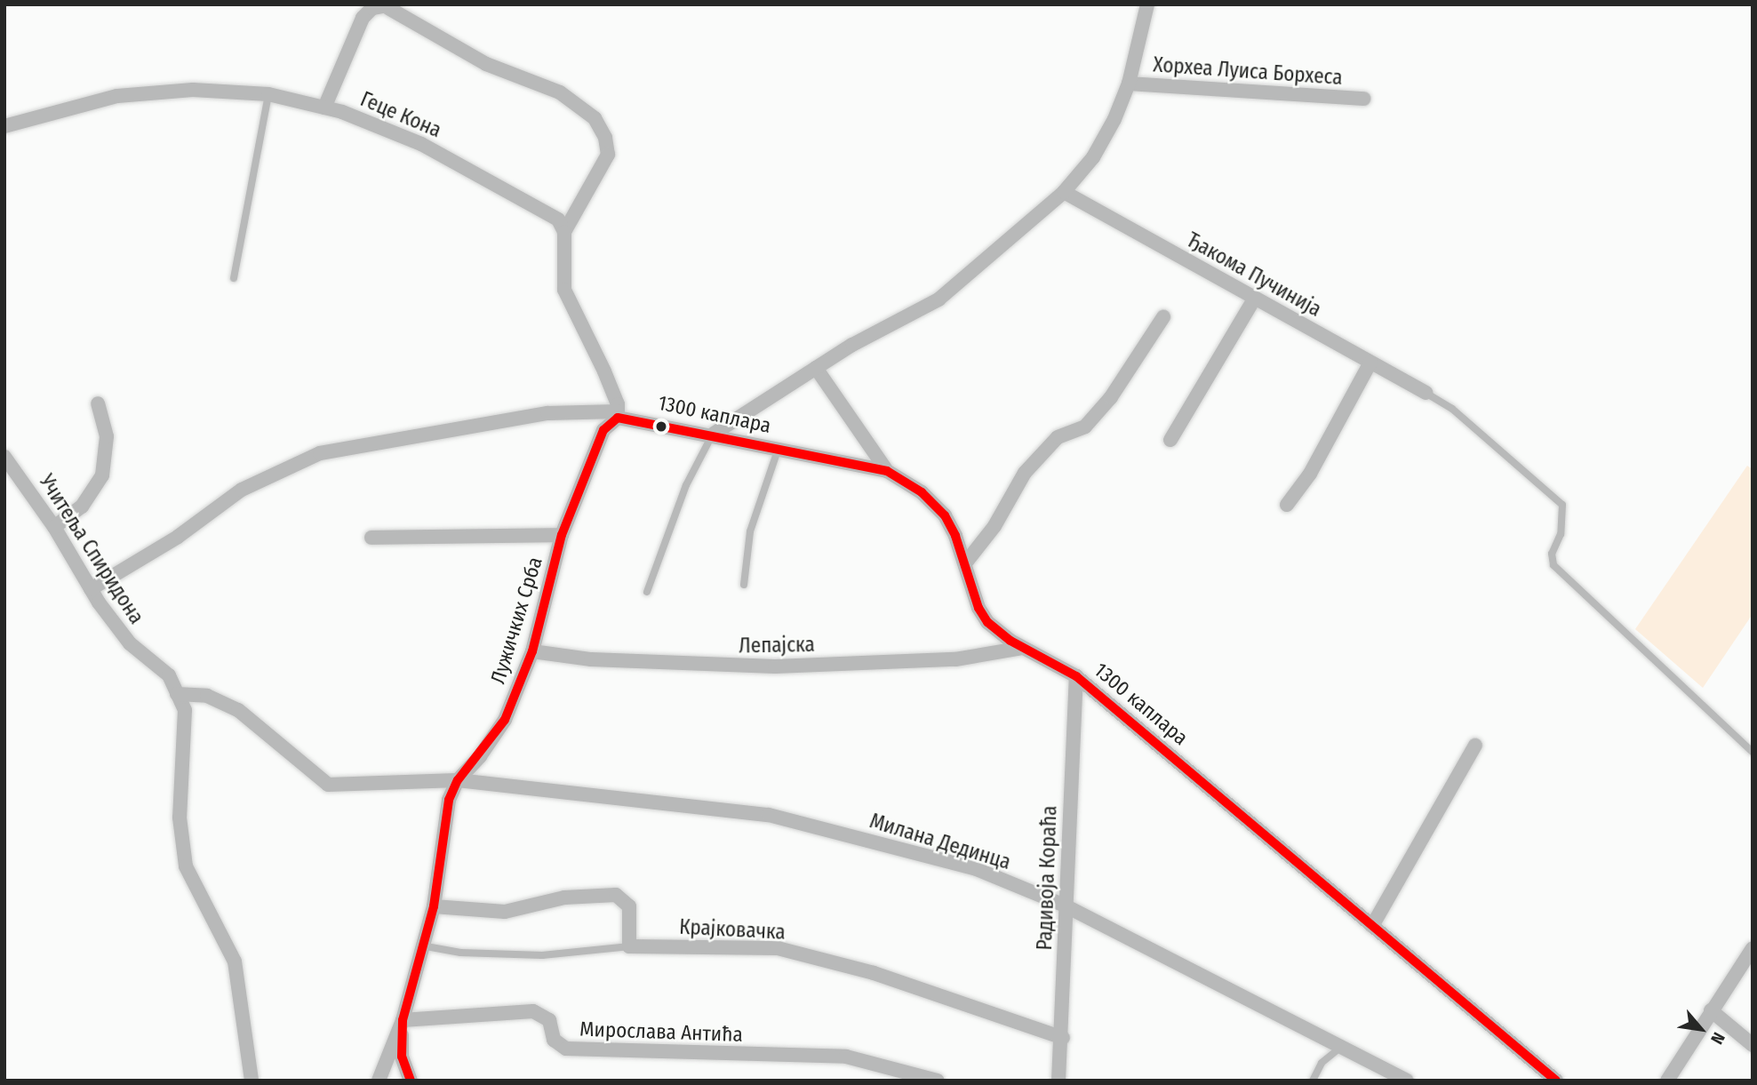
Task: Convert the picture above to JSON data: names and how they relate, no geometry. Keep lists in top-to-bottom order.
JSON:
{
  "streets": {
    "street": [
      "Хорхеа Луиса Борхеса",
      "Геце Кона",
      "Ђакома Пучинија",
      "1300 каплара",
      "Учитеља Спиридона",
      "Лужичких Срба",
      "Лепајска",
      "Милана Дединца",
      "Радивоја Кораћа",
      "Крајковачка",
      "Мирослава Антића"
    ]
  },
  "crossings": [
    ["1300 каплара", "Учитеља Спиридона"],
    ["1300 каплара", "Лужичких Срба"],
    ["1300 каплара", "Лепајска"],
    ["1300 каплара", "Радивоја Кораћа"],
    ["Учитеља Спиридона", "Милана Дединца"],
    ["Лужичких Срба", "Лепајска"],
    ["Лужичких Срба", "Милана Дединца"],
    ["Лужичких Срба", "Мирослава Антића"],
    ["Милана Дединца", "Радивоја Кораћа"],
    ["Радивоја Кораћа", "Крајковачка"]
  ],
  "north": "bottom right"
}
